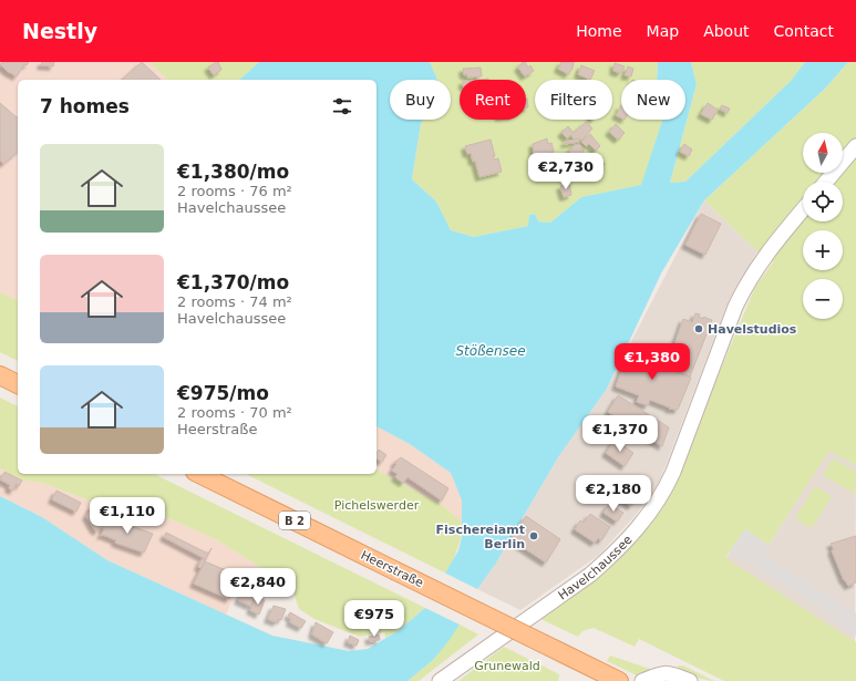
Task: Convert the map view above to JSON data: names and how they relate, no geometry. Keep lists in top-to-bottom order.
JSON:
{
  "streets": {
    "main road": ["B 2", "Heerstraße"],
    "street": ["Havelchaussee"]
  },
  "water": ["Stößensee"],
  "parks": ["Pichelswerder", "Grunewald"],
  "places": ["Havelstudios", "Fischereiamt Berlin"],
  "north": "top",
  "page": {
    "header": "Nestly",
    "nav": [
      "Home",
      "Map",
      "About",
      "Contact"
    ],
    "chip": [
      "Buy",
      "Rent",
      "Filters",
      "New"
    ],
    "heading": "7 homes",
    "map_buttons": ["+", "−"],
    "list": [
      {
        "name": "€1,380/mo",
        "note": "2 rooms · 76 m² · Havelchaussee"
      },
      {
        "name": "€1,370/mo",
        "note": "2 rooms · 74 m² · Havelchaussee"
      },
      {
        "name": "€975/mo",
        "note": "2 rooms · 70 m² · Heerstraße"
      }
    ],
    "price": [
      "€2,730",
      "€1,380",
      "€1,370",
      "€2,180",
      "€1,110",
      "€2,840",
      "€975"
    ]
  }
}
